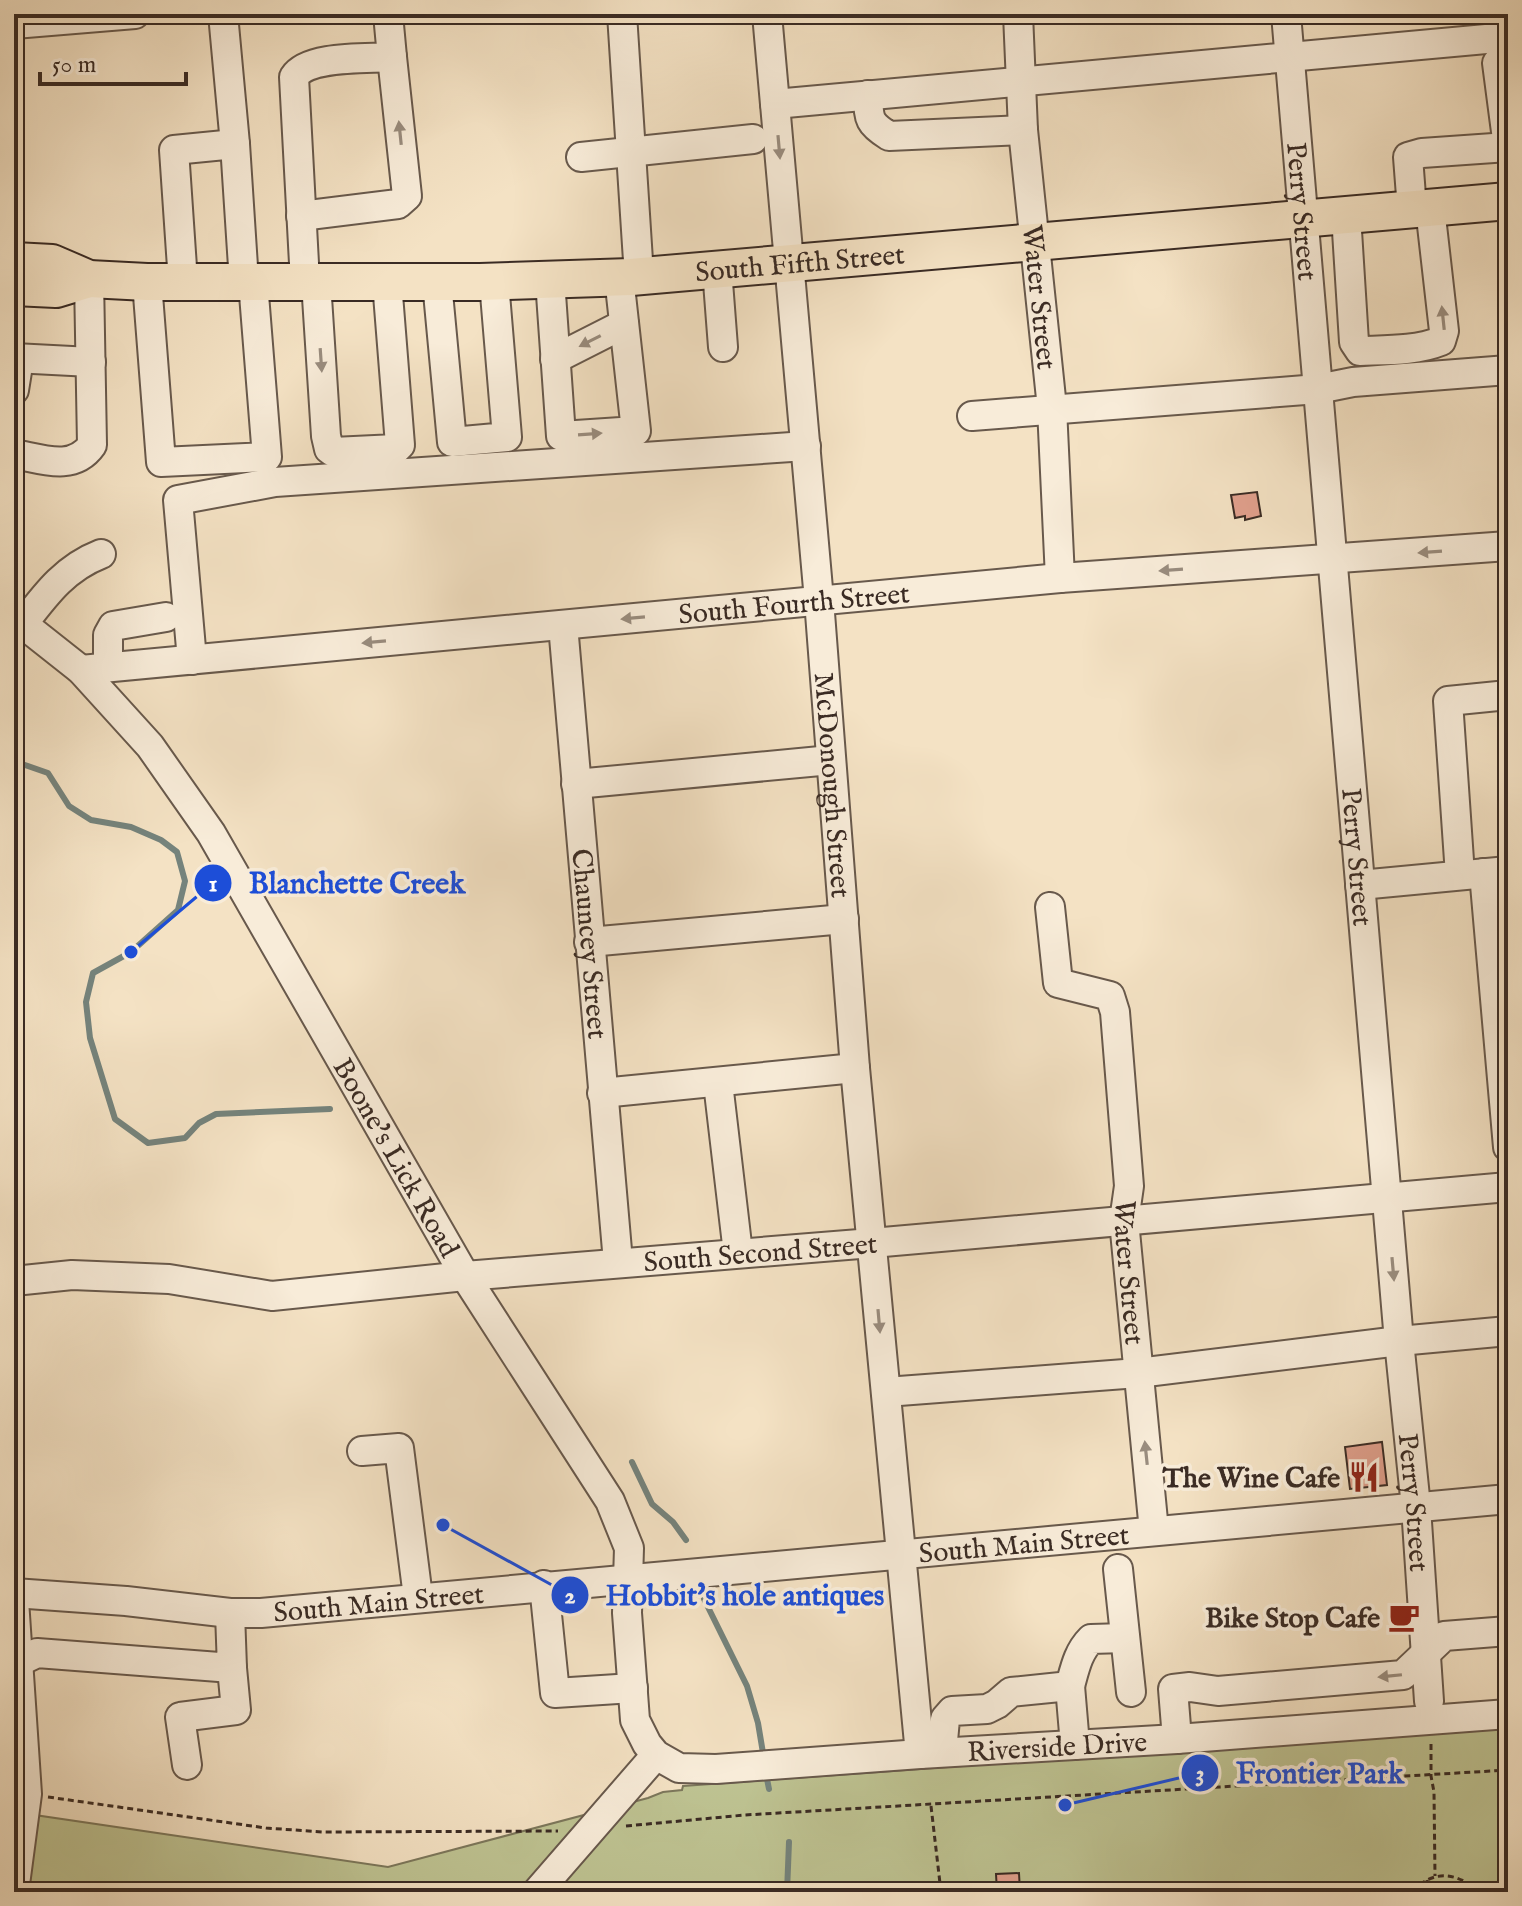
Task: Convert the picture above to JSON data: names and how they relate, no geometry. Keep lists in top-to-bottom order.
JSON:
{
  "streets": {
    "main road": ["South Fifth Street"],
    "street": [
      "Perry Street",
      "Water Street",
      "South Fourth Street",
      "McDonough Street",
      "Chauncey Street",
      "Boone's Lick Road",
      "South Second Street",
      "South Main Street",
      "Riverside Drive"
    ]
  },
  "crossings": [
    ["Perry Street", "South Fifth Street"],
    ["Perry Street", "South Fourth Street"],
    ["Perry Street", "South Second Street"],
    ["Perry Street", "South Main Street"],
    ["South Fifth Street", "Water Street"],
    ["South Fifth Street", "McDonough Street"],
    ["Water Street", "South Fourth Street"],
    ["Water Street", "South Second Street"],
    ["Water Street", "South Main Street"],
    ["South Fourth Street", "McDonough Street"],
    ["South Fourth Street", "Chauncey Street"],
    ["South Fourth Street", "Boone's Lick Road"],
    ["McDonough Street", "South Second Street"],
    ["McDonough Street", "South Main Street"],
    ["McDonough Street", "Riverside Drive"],
    ["Chauncey Street", "South Second Street"],
    ["Boone's Lick Road", "South Second Street"],
    ["Boone's Lick Road", "South Main Street"],
    ["Boone's Lick Road", "Riverside Drive"]
  ],
  "places": {
    "other": ["Blanchette Creek", "Hobbit's hole antiques", "Frontier Park"],
    "restaurant": ["The Wine Cafe"],
    "cafe": ["Bike Stop Cafe"]
  },
  "scale_bar": "50 m"
}
